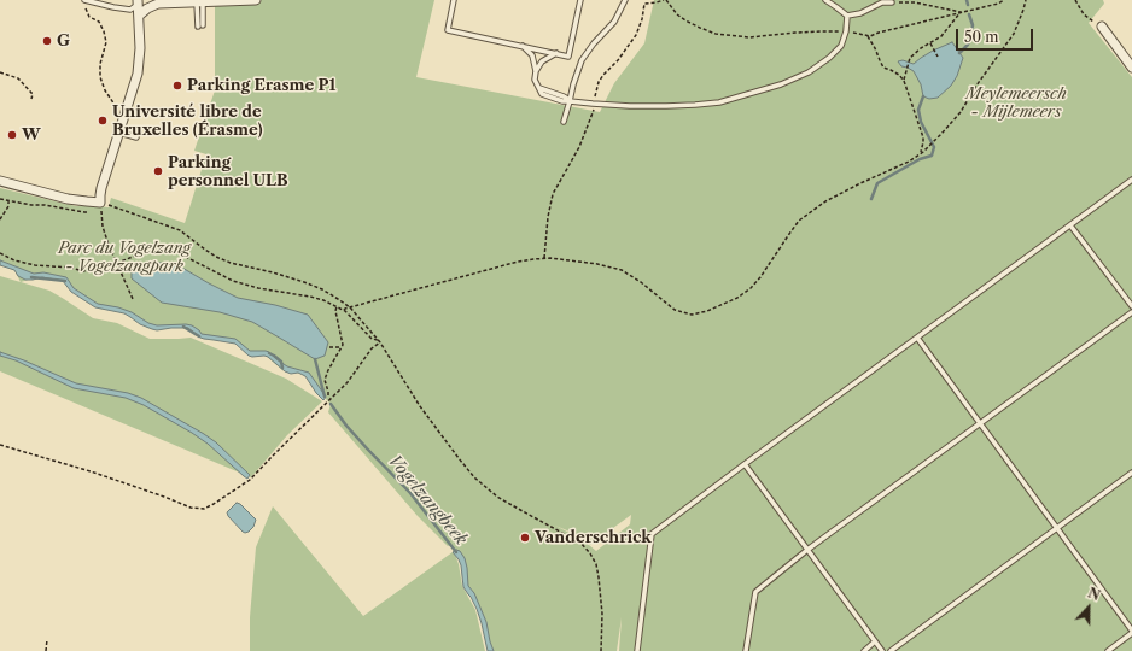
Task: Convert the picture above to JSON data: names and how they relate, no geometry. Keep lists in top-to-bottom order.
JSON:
{
  "water": ["Vogelzangbeek"],
  "parks": ["Meylemeersch - Mijlemeers", "Parc du Vogelzang - Vogelzangpark"],
  "places": [
    "G",
    "Parking Erasme P1",
    "Université libre de Bruxelles (Érasme)",
    "W",
    "Parking personnel ULB",
    "Vanderschrick"
  ],
  "scale_bar": "50 m",
  "north": "top"
}
